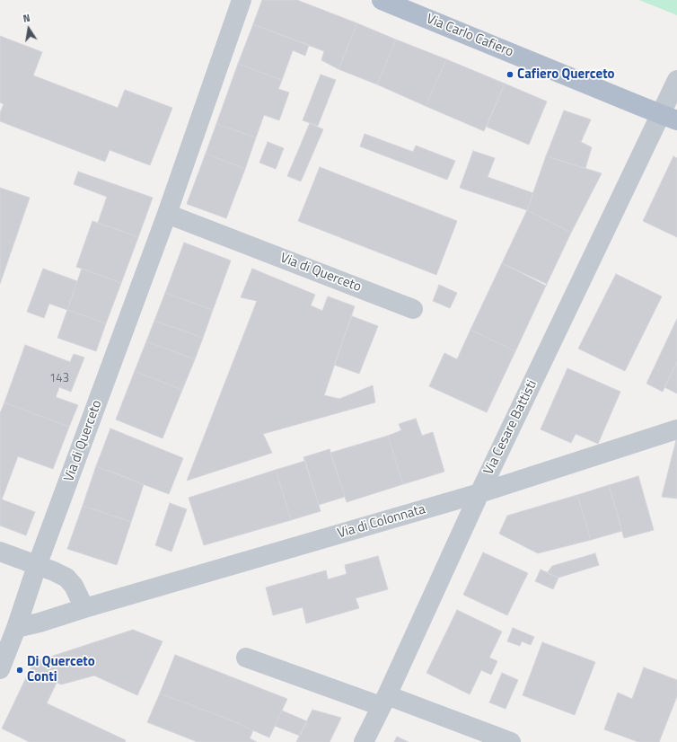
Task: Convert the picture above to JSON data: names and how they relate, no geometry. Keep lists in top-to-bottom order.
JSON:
{
  "streets": {
    "main road": ["Via Carlo Cafiero"],
    "street": ["Via di Querceto", "Via Cesare Battisti", "Via di Colonnata"]
  },
  "crossings": [
    ["Via Carlo Cafiero", "Via Cesare Battisti"],
    ["Via di Querceto", "Via di Colonnata"],
    ["Via Cesare Battisti", "Via di Colonnata"]
  ],
  "places": ["Cafiero Querceto", "Di Querceto Conti"],
  "house_numbers": ["143"],
  "north": "top"
}
